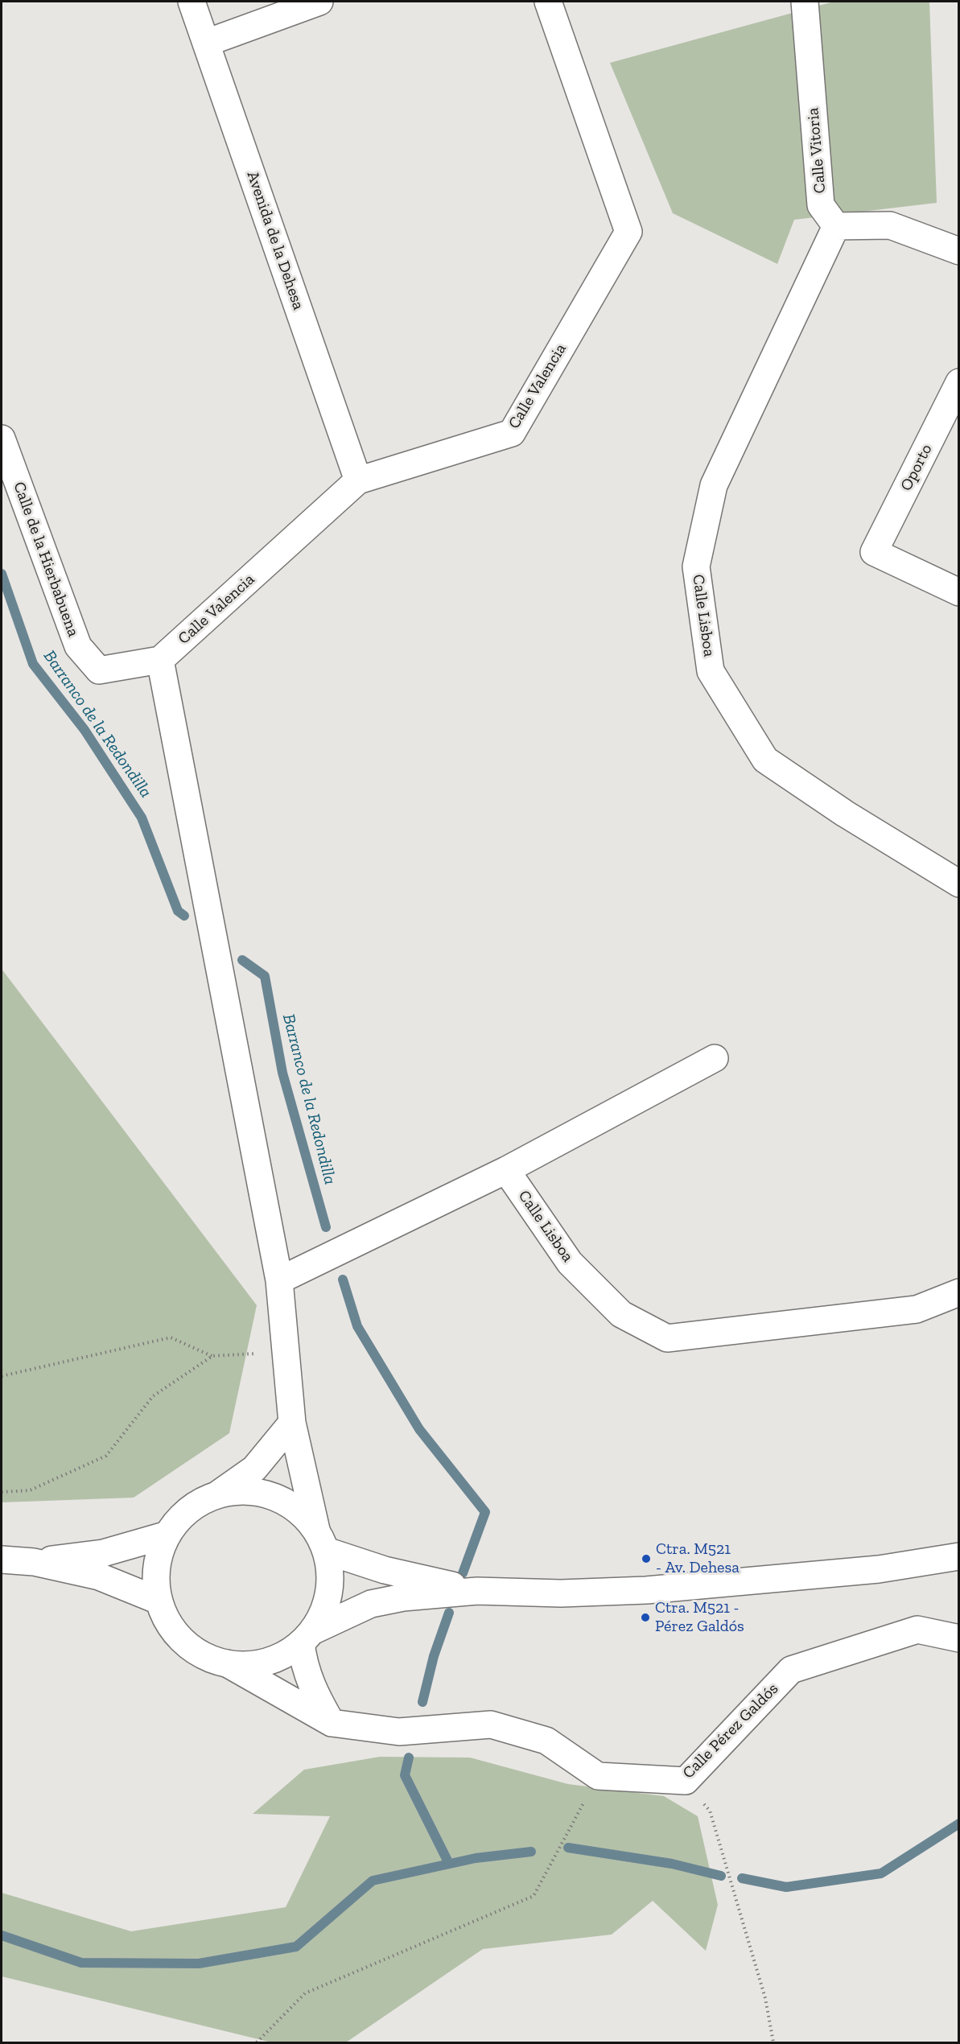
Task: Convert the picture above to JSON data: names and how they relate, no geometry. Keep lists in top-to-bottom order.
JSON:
{
  "streets": {
    "street": [
      "Calle Vitoria",
      "Avenida de la Dehesa",
      "Calle Valencia",
      "Oporto",
      "Calle de la Hierbabuena",
      "Calle Lisboa",
      "Calle Pérez Galdós"
    ]
  },
  "crossings": [
    ["Calle Vitoria", "Calle Lisboa"],
    ["Avenida de la Dehesa", "Calle Valencia"],
    ["Calle Valencia", "Calle de la Hierbabuena"]
  ],
  "water": ["Barranco de la Redondilla"],
  "places": ["Ctra. M521 - Av. Dehesa", "Ctra. M521 - Pérez Galdós"]
}
